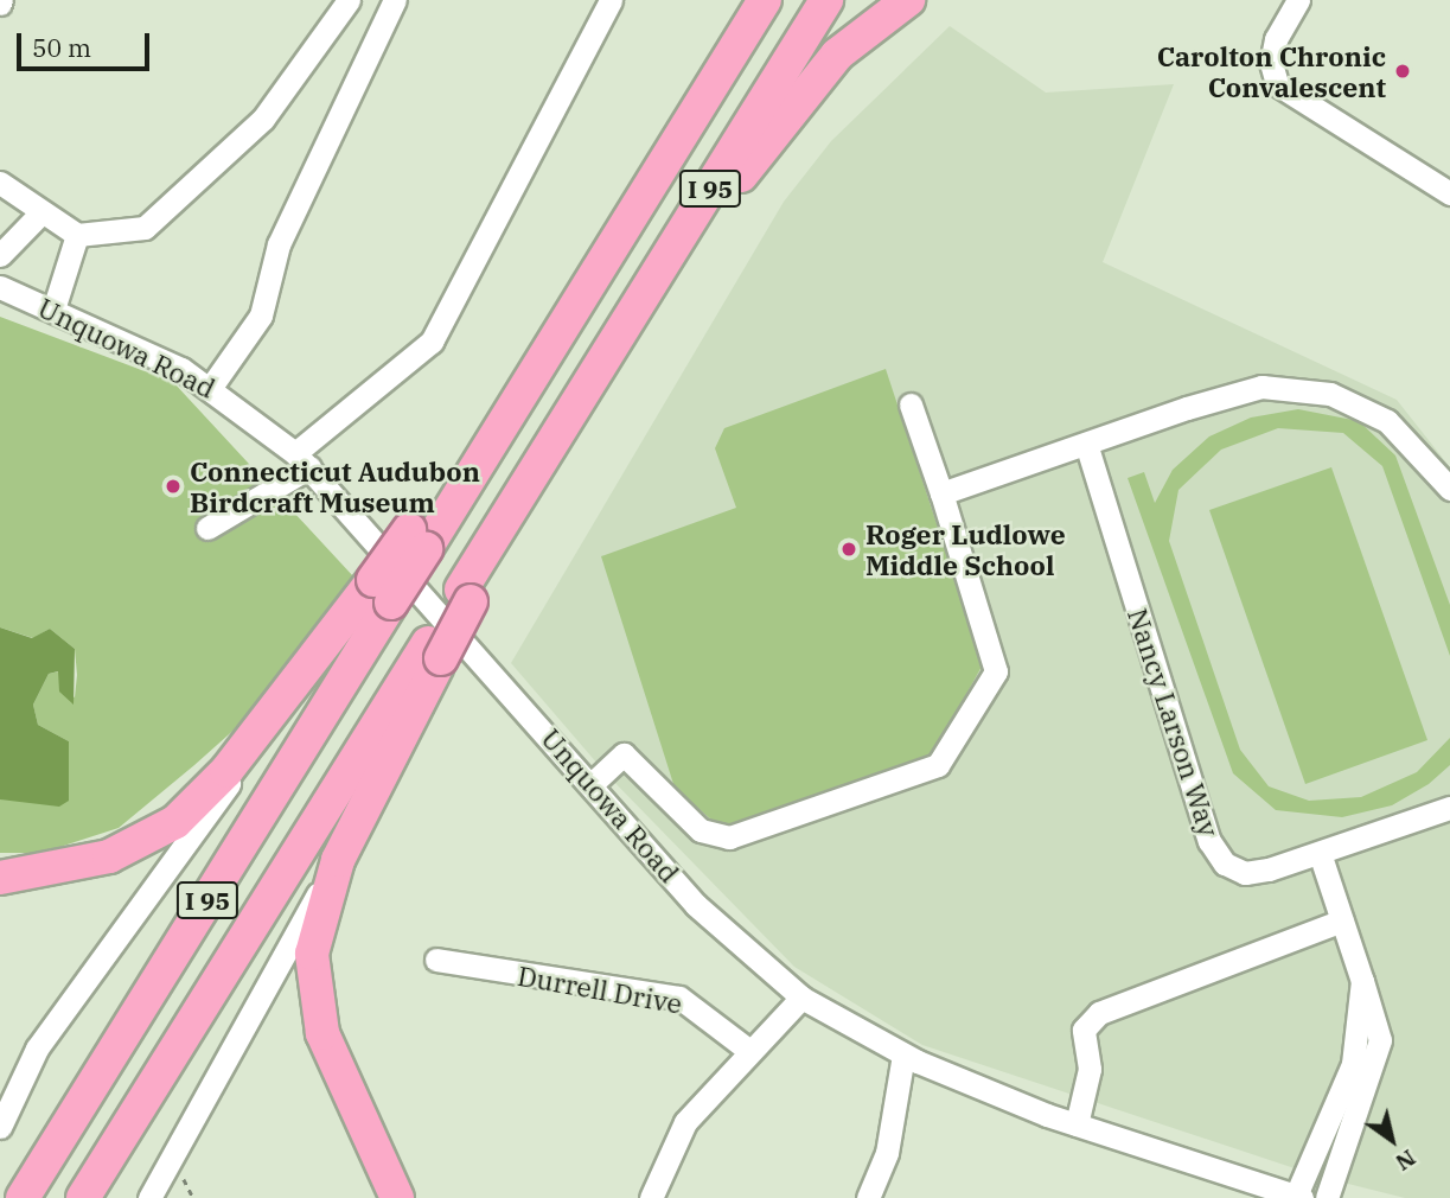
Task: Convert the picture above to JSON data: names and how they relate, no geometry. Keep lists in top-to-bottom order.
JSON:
{
  "streets": {
    "highway": ["I 95"],
    "street": ["Unquowa Road", "Nancy Larson Way", "Durrell Drive"]
  },
  "places": ["Carolton Chronic Convalescent", "Connecticut Audubon Birdcraft Museum", "Roger Ludlowe Middle School"],
  "scale_bar": "50 m",
  "north": "bottom right"
}
